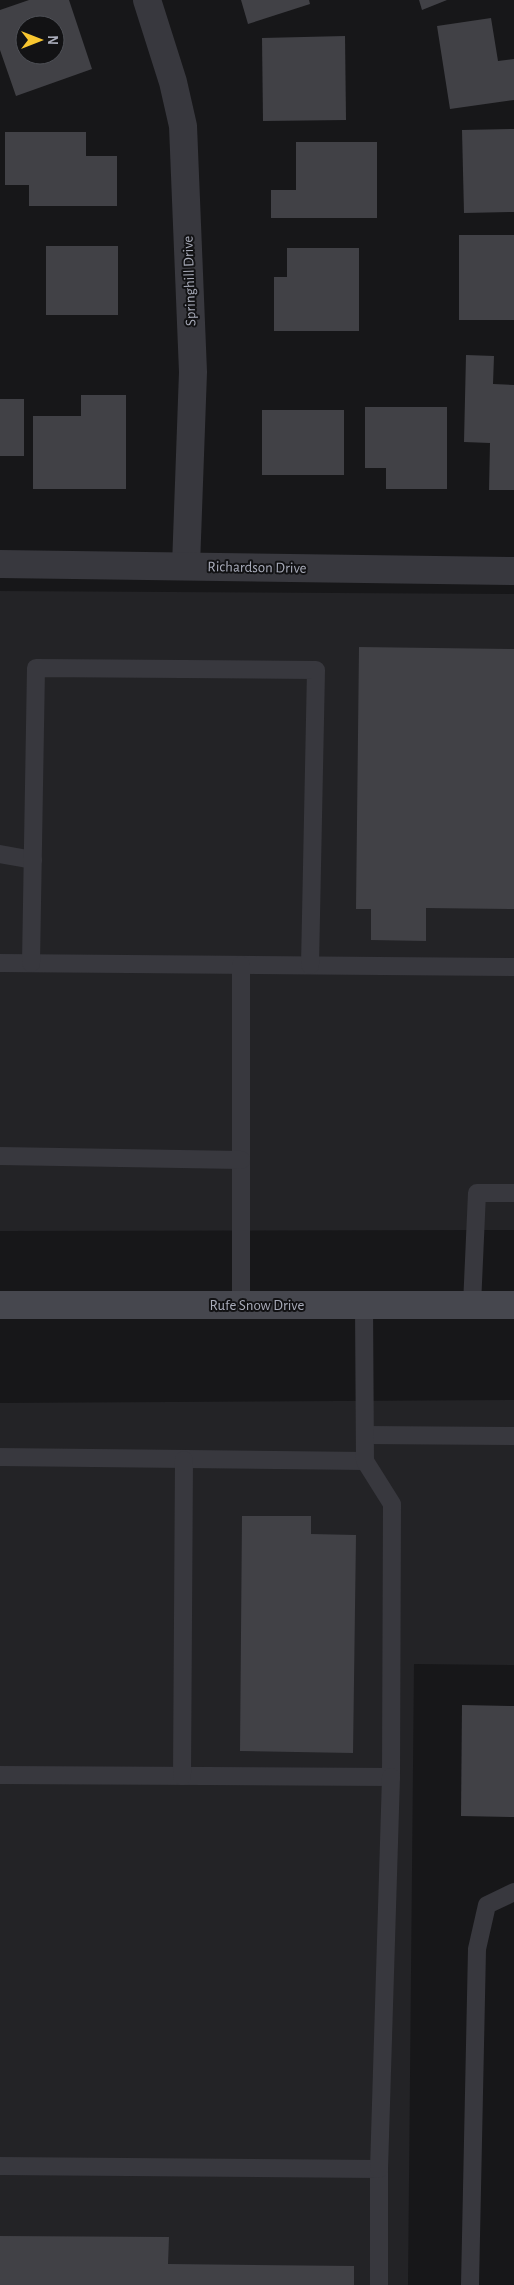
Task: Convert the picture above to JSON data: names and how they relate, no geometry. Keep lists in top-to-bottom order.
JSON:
{
  "streets": {
    "main road": ["Rufe Snow Drive"],
    "street": ["Springhill Drive", "Richardson Drive"]
  },
  "crossings": [
    ["Springhill Drive", "Richardson Drive"]
  ],
  "north": "right"
}
